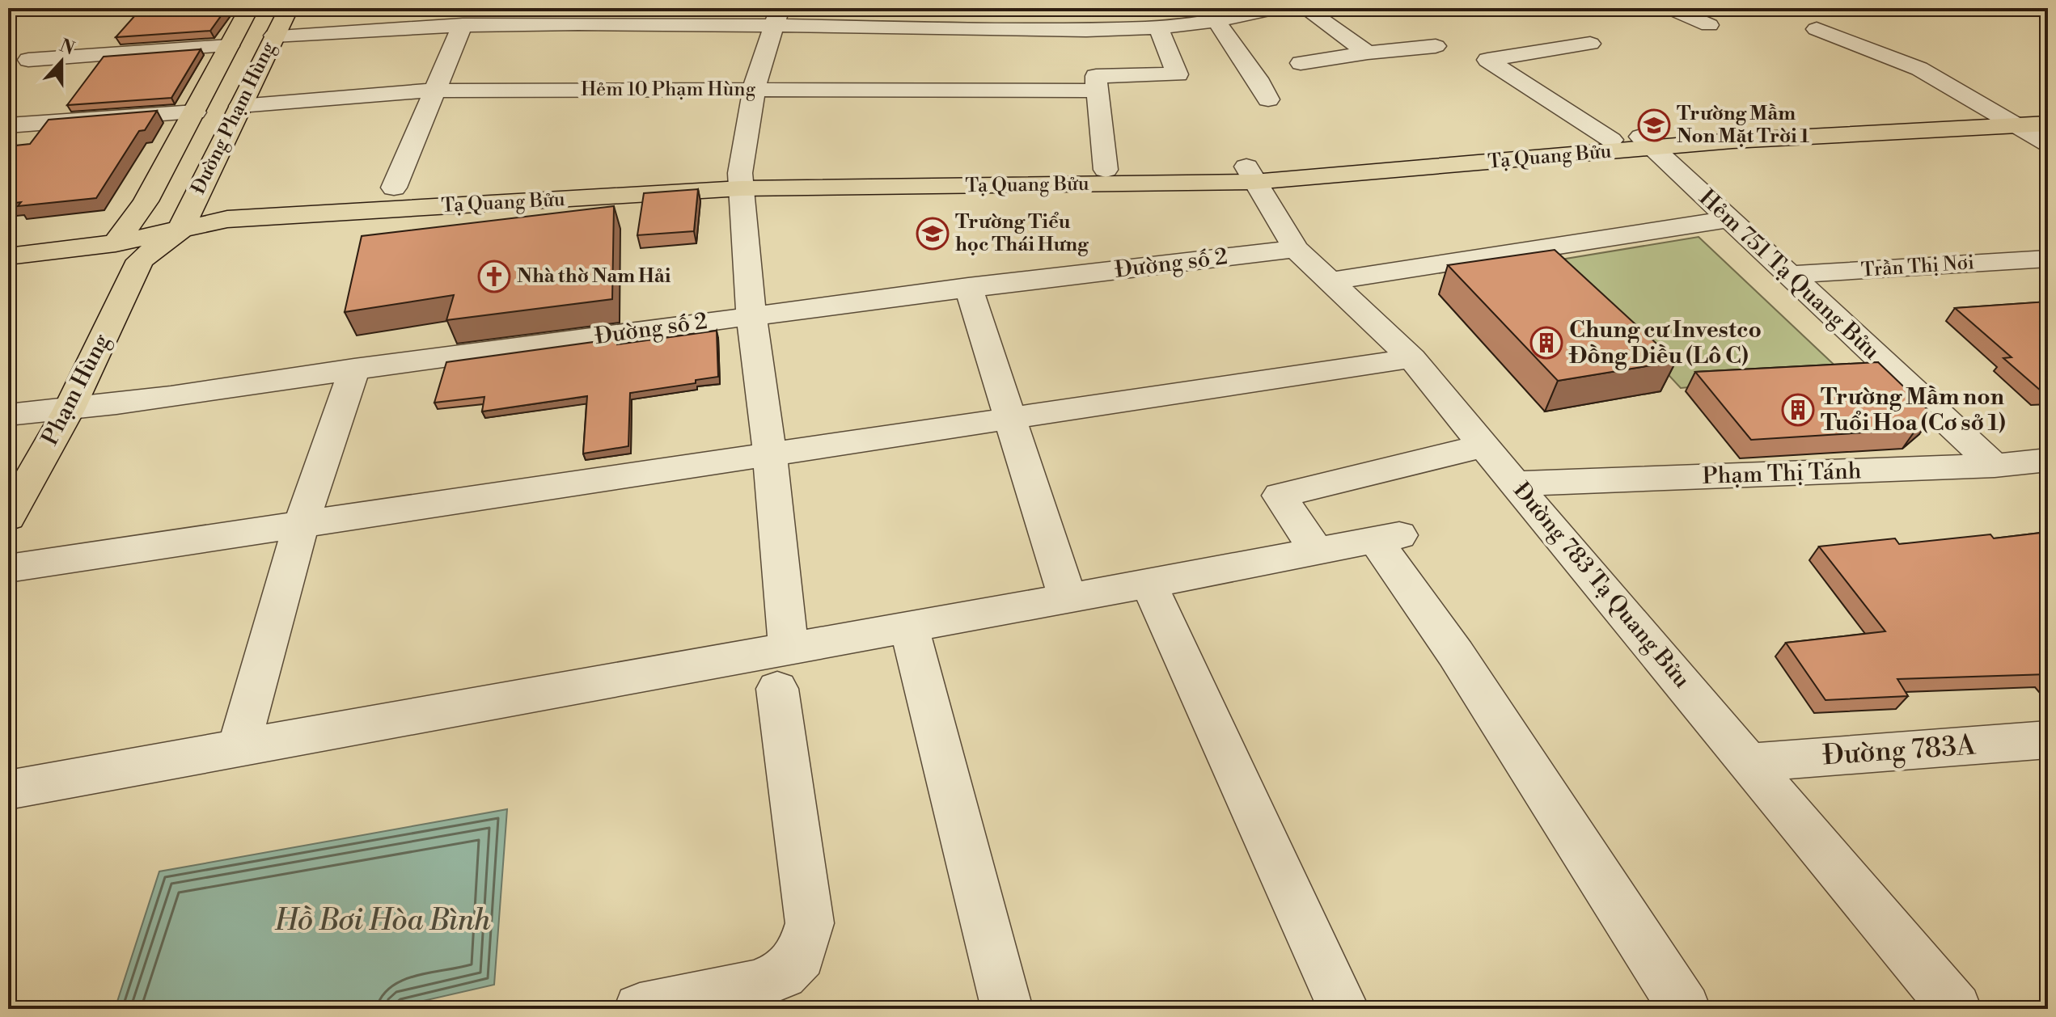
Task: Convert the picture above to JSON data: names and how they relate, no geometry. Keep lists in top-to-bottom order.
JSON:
{
  "streets": {
    "main road": ["Đường Phạm Hùng", "Tạ Quang Bửu", "Phạm Hùng"],
    "street": [
      "Hẻm 10 Phạm Hùng",
      "Đường số 2",
      "Trần Thị Nơi",
      "Hẻm 751 Tạ Quang Bửu",
      "Phạm Thị Tánh",
      "Đường 783 Tạ Quang Bửu",
      "Đường 783A"
    ]
  },
  "crossings": [
    ["Hẻm 10 Phạm Hùng", "Đường Phạm Hùng"],
    ["Đường Phạm Hùng", "Tạ Quang Bửu"],
    ["Đường Phạm Hùng", "Phạm Hùng"],
    ["Tạ Quang Bửu", "Hẻm 751 Tạ Quang Bửu"],
    ["Tạ Quang Bửu", "Phạm Hùng"],
    ["Tạ Quang Bửu", "Đường 783 Tạ Quang Bửu"],
    ["Đường số 2", "Phạm Hùng"],
    ["Đường số 2", "Đường 783 Tạ Quang Bửu"],
    ["Trần Thị Nơi", "Hẻm 751 Tạ Quang Bửu"],
    ["Hẻm 751 Tạ Quang Bửu", "Phạm Thị Tánh"],
    ["Phạm Thị Tánh", "Đường 783 Tạ Quang Bửu"],
    ["Đường 783 Tạ Quang Bửu", "Đường 783A"]
  ],
  "water": ["Hồ Bơi Hòa Bình"],
  "places": {
    "school or university": ["Trường Mầm Non Mặt Trời 1", "Trường Tiểu học Thái Hưng"],
    "church": ["Nhà thờ Nam Hải"],
    "building": ["Chung cư Investco Đồng Diều (Lô C)", "Trường Mầm non Tuổi Hoa (Cơ sở 1)"]
  },
  "north": "top"
}
